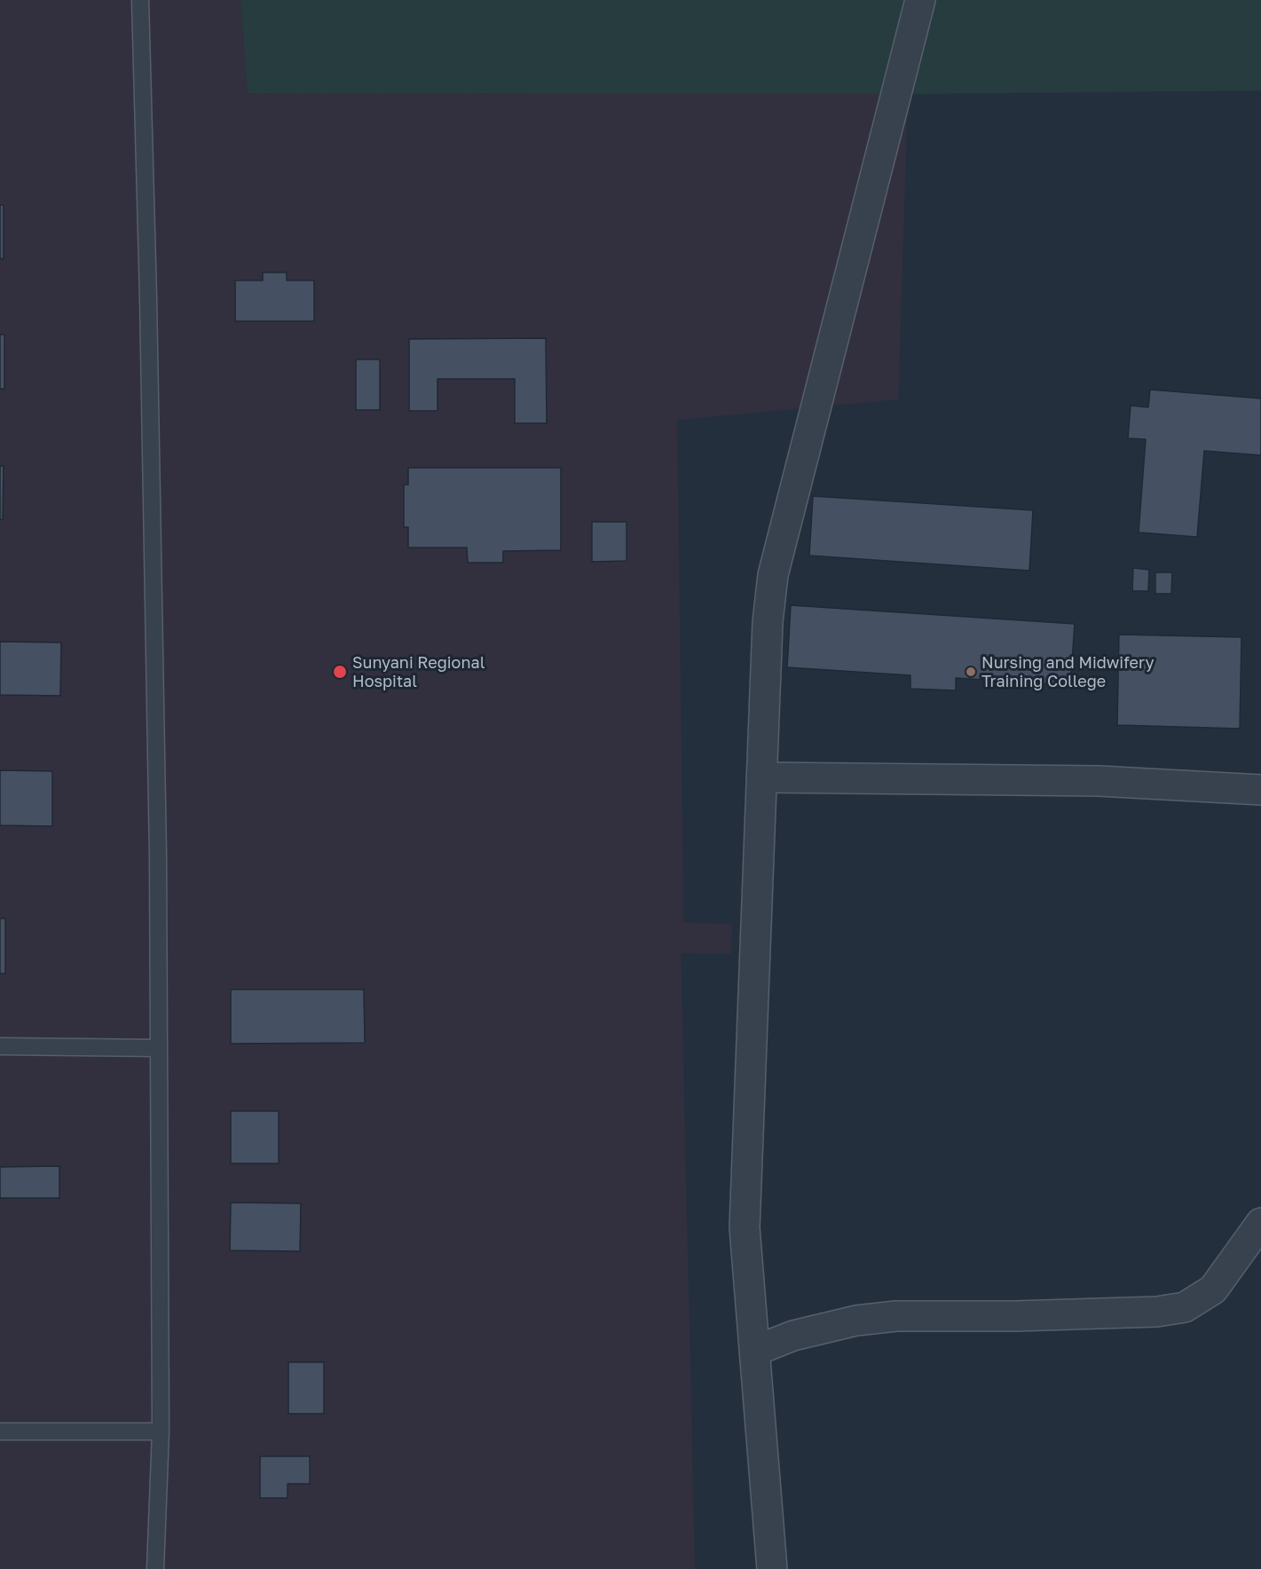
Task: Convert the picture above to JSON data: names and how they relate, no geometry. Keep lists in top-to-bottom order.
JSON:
{
  "places": ["Sunyani Regional Hospital", "Nursing and Midwifery Training College"]
}
